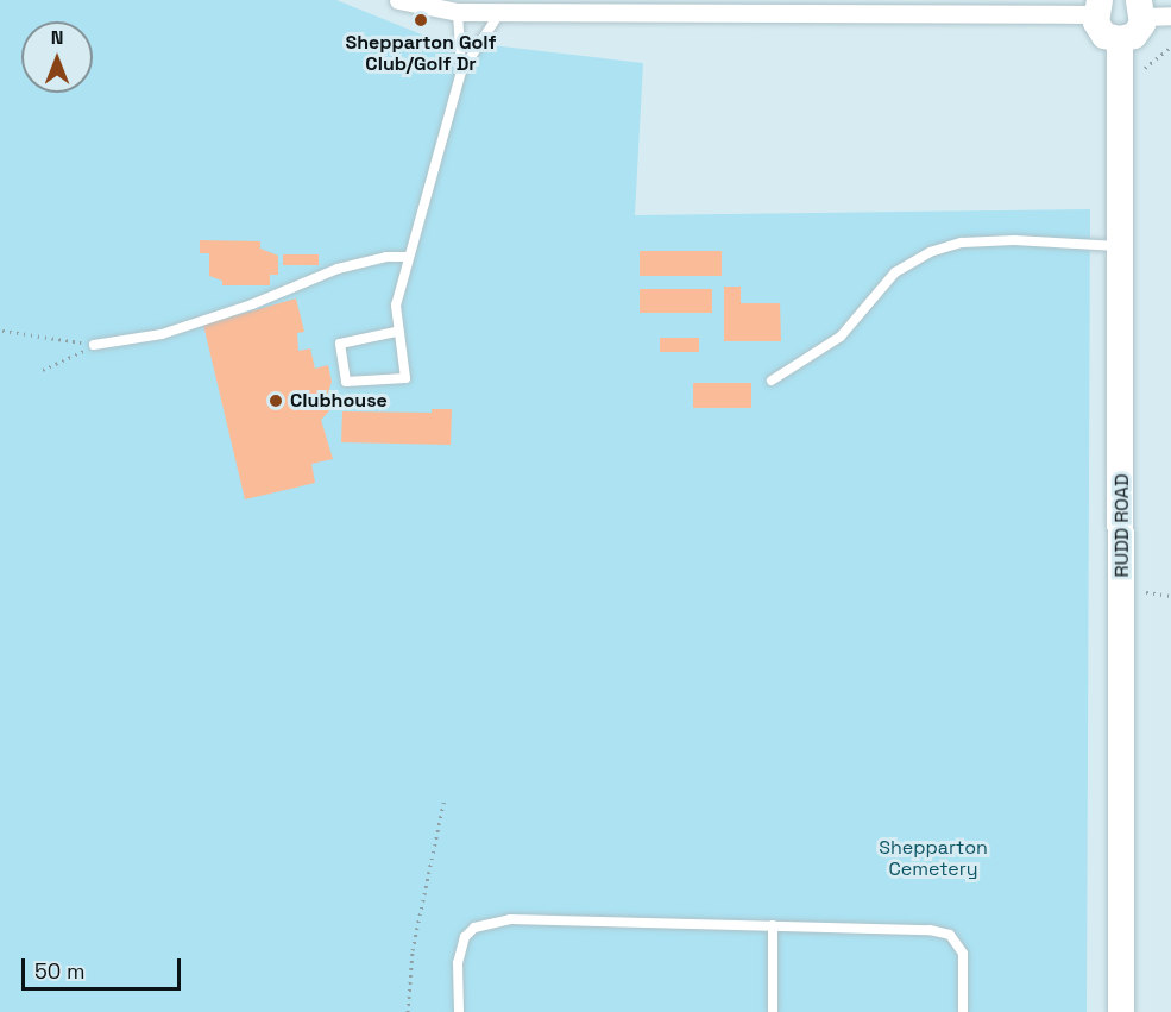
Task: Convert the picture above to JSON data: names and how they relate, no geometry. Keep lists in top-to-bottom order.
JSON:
{
  "streets": {
    "street": ["RUDD ROAD"]
  },
  "parks": ["Shepparton Cemetery"],
  "places": ["Shepparton Golf Club/Golf Dr", "Clubhouse"],
  "scale_bar": "50 m",
  "north": "top"
}
